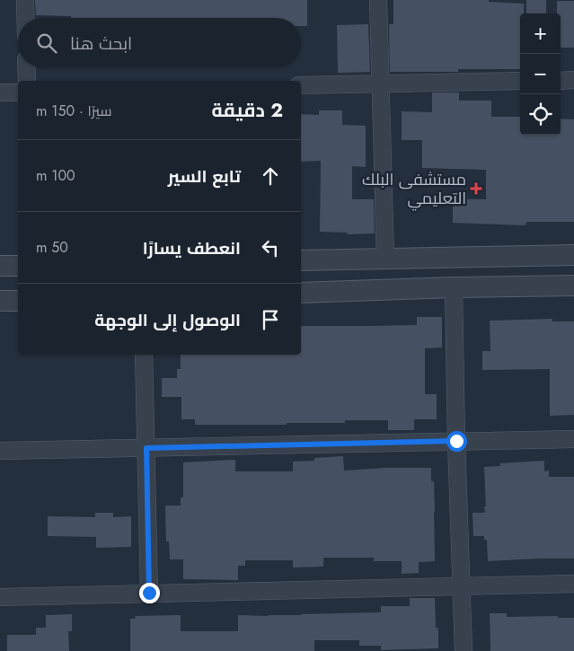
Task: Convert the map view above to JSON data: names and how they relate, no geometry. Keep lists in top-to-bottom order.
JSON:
{
  "places": {
    "health": ["مستشفى البلك التعليمي"]
  },
  "page": {
    "map_buttons": ["+", "−"],
    "search": "ابحث هنا",
    "heading": ["2 دقيقة", "سيرًا · 150 m"],
    "list": [
      ["تابع السير", "100 m"],
      ["انعطف يسارًا", "50 m"],
      "الوصول إلى الوجهة"
    ]
  }
}
